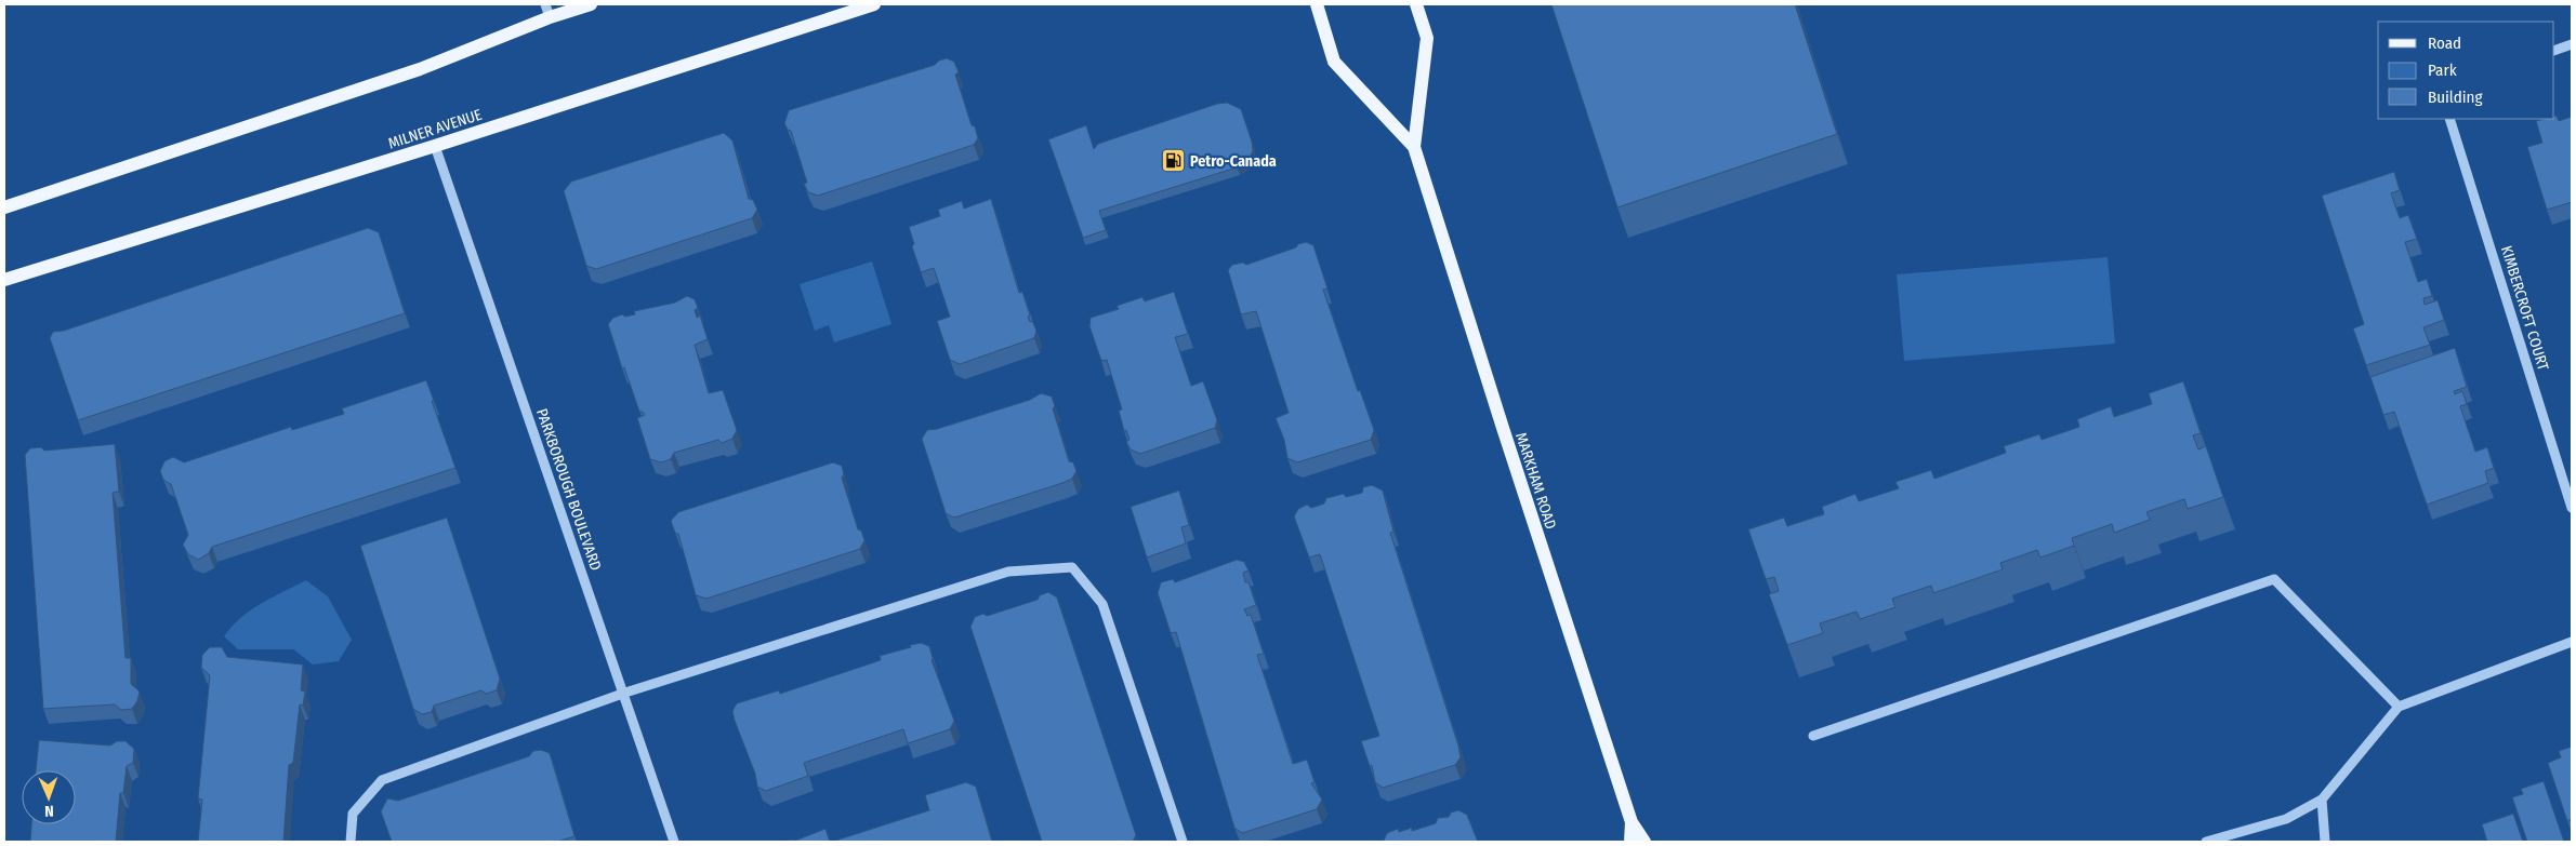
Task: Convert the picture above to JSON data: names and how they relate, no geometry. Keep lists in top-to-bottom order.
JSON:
{
  "streets": {
    "main road": ["MILNER AVENUE", "MARKHAM ROAD"],
    "street": ["KIMBERCROFT COURT", "PARKBOROUGH BOULEVARD"]
  },
  "crossings": [
    ["MILNER AVENUE", "PARKBOROUGH BOULEVARD"]
  ],
  "places": {
    "fuel station": ["Petro-Canada"]
  },
  "legend": ["Road", "Park", "Building"],
  "north": "bottom"
}
